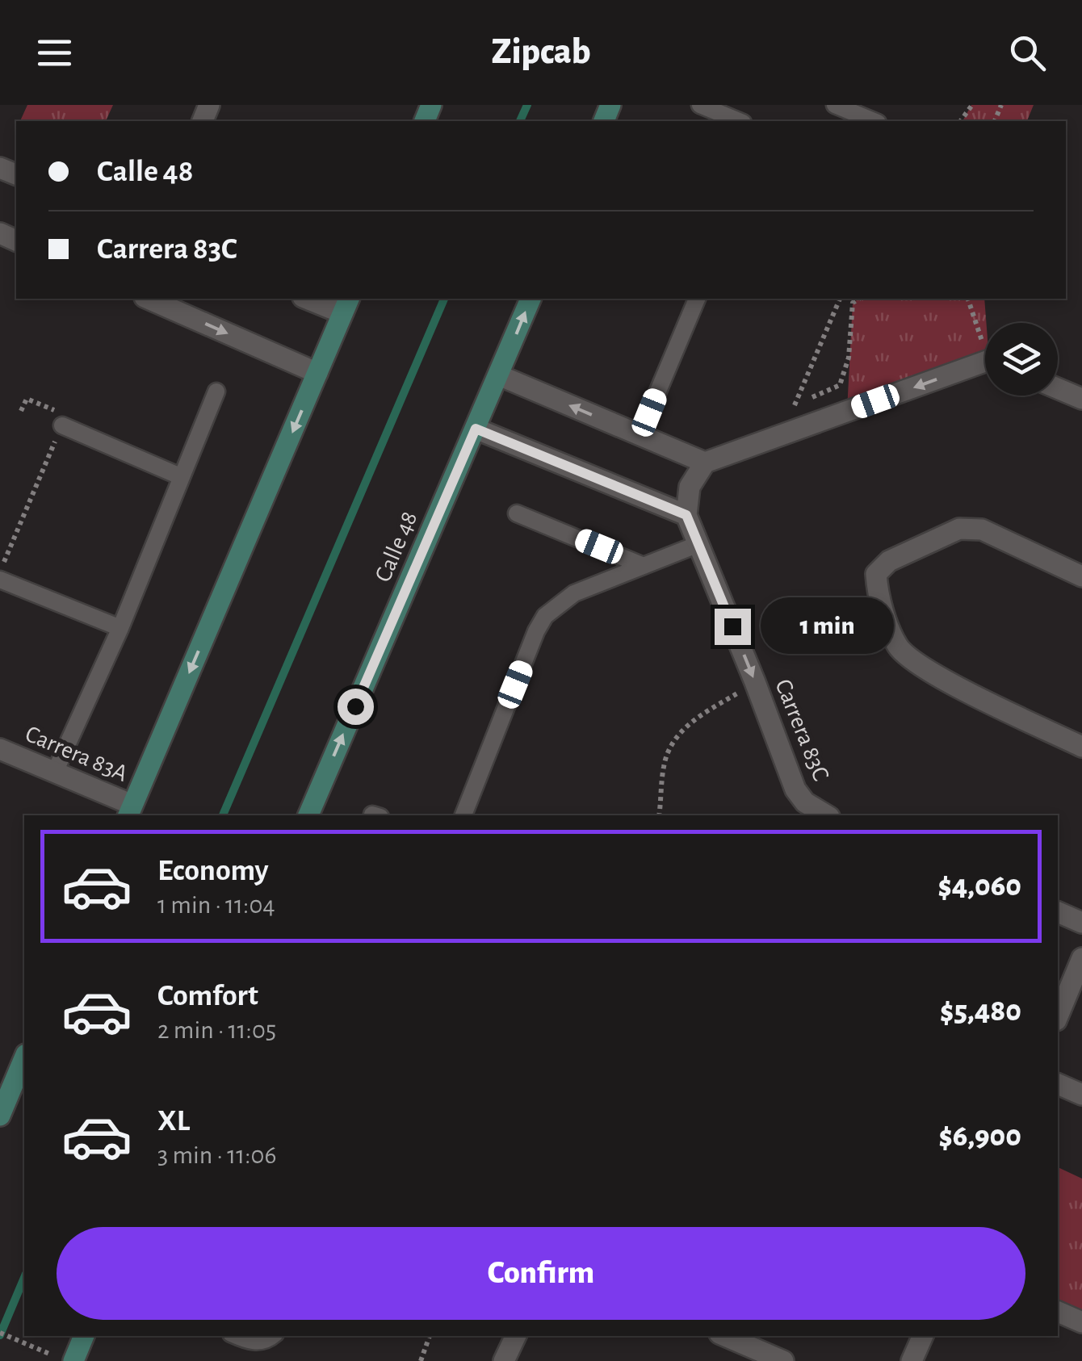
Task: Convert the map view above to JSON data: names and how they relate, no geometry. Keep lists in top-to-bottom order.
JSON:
{
  "streets": {
    "main road": ["Calle 48"],
    "street": ["Carrera 83C", "Carrera 83A"]
  },
  "one_way": ["Carrera 83C"],
  "page": {
    "header": "Zipcab",
    "banner": ["Calle 48", "Carrera 83C"],
    "bubble": "1 min",
    "list": [
      {
        "name": "Economy",
        "note": "1 min · 11:04",
        "value": "$4,060"
      },
      {
        "name": "Comfort",
        "note": "2 min · 11:05",
        "value": "$5,480"
      },
      {
        "name": "XL",
        "note": "3 min · 11:06",
        "value": "$6,900"
      }
    ],
    "buttons": "Confirm"
  }
}
